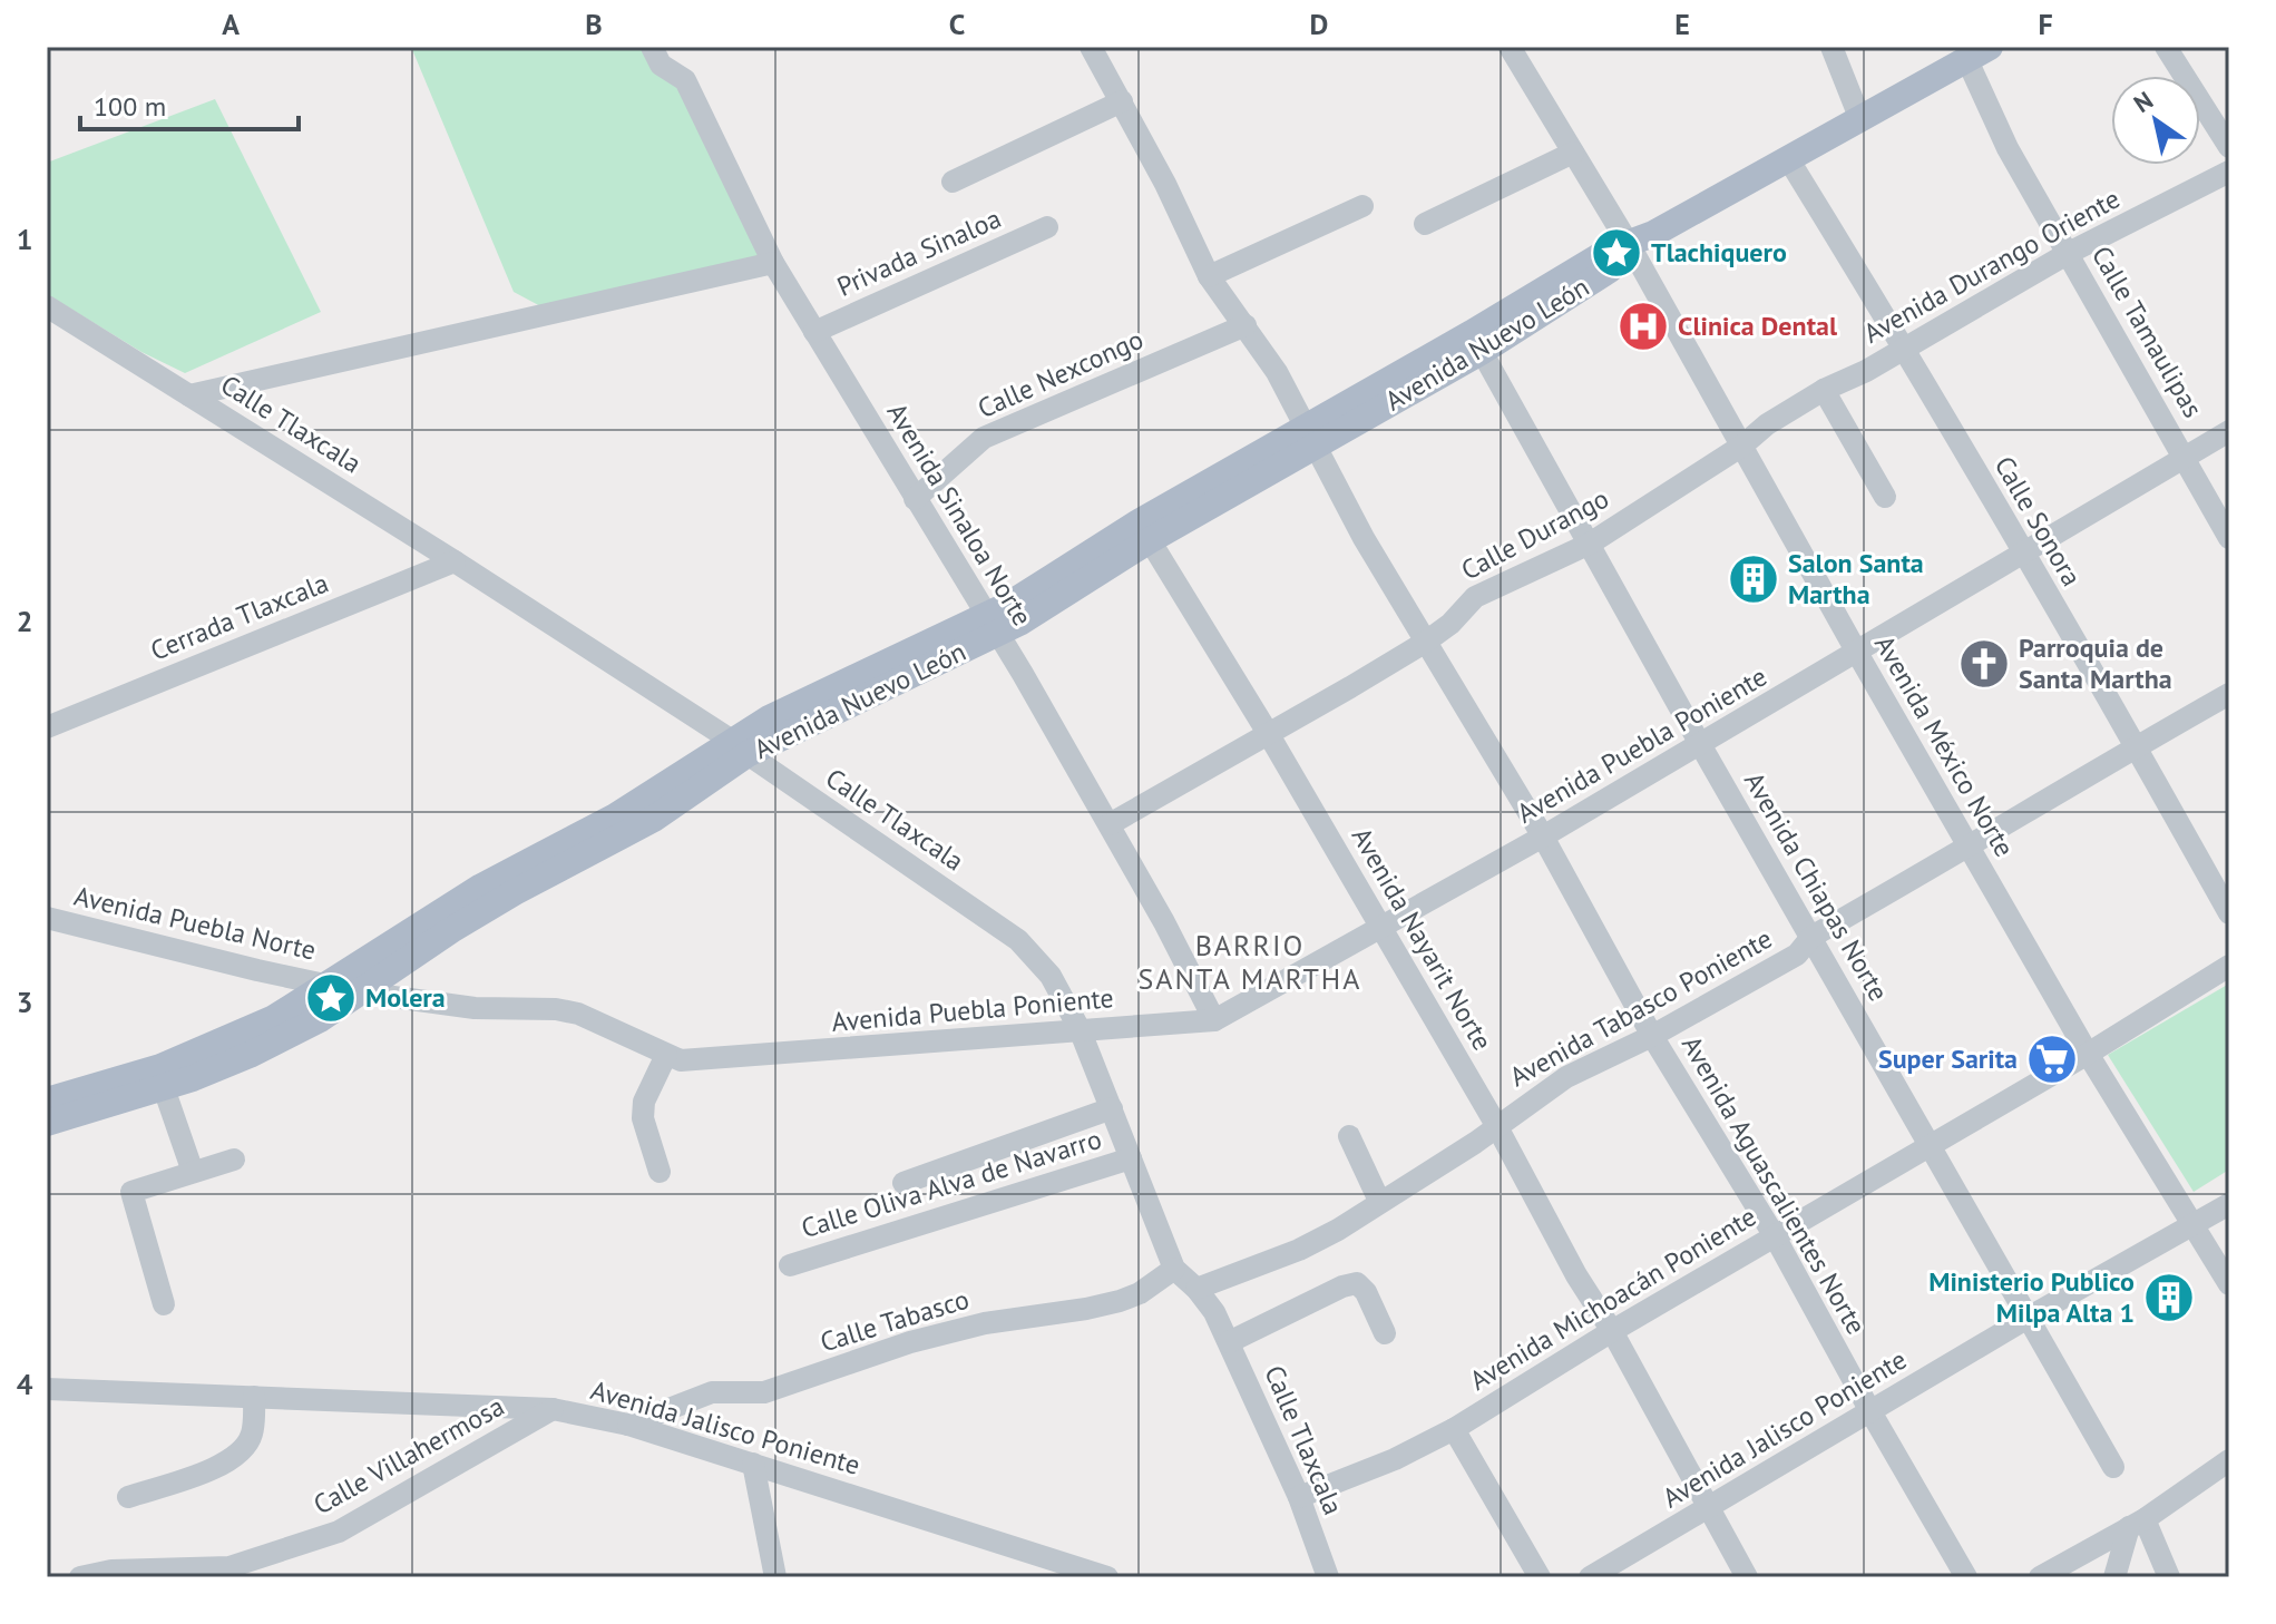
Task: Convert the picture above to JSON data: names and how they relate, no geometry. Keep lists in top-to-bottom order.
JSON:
{
  "streets": {
    "main road": ["Avenida Nuevo León"],
    "street": [
      "Privada Sinaloa",
      "Avenida Durango Oriente",
      "Calle Tamaulipas",
      "Calle Nexcongo",
      "Calle Tlaxcala",
      "Avenida Sinaloa Norte",
      "Calle Sonora",
      "Calle Durango",
      "Cerrada Tlaxcala",
      "Avenida Puebla Poniente",
      "Avenida México Norte",
      "Avenida Chiapas Norte",
      "Avenida Puebla Norte",
      "Avenida Nayarit Norte",
      "Avenida Tabasco Poniente",
      "Calle Oliva Alva de Navarro",
      "Avenida Aguascalientes Norte",
      "Avenida Michoacán Poniente",
      "Calle Tabasco",
      "Avenida Jalisco Poniente",
      "Calle Villahermosa"
    ]
  },
  "crossings": [
    ["Privada Sinaloa", "Avenida Sinaloa Norte"],
    ["Avenida Durango Oriente", "Calle Tamaulipas"],
    ["Avenida Durango Oriente", "Calle Sonora"],
    ["Avenida Durango Oriente", "Calle Durango"],
    ["Avenida Durango Oriente", "Avenida México Norte"],
    ["Calle Tamaulipas", "Avenida Nuevo León"],
    ["Calle Tamaulipas", "Avenida Puebla Poniente"],
    ["Avenida Nuevo León", "Calle Tlaxcala"],
    ["Avenida Nuevo León", "Avenida Sinaloa Norte"],
    ["Avenida Nuevo León", "Calle Sonora"],
    ["Avenida Nuevo León", "Avenida Puebla Poniente"],
    ["Avenida Nuevo León", "Avenida México Norte"],
    ["Avenida Nuevo León", "Avenida Chiapas Norte"],
    ["Avenida Nuevo León", "Avenida Puebla Norte"],
    ["Avenida Nuevo León", "Avenida Nayarit Norte"],
    ["Avenida Nuevo León", "Avenida Aguascalientes Norte"],
    ["Calle Nexcongo", "Avenida Sinaloa Norte"],
    ["Calle Nexcongo", "Avenida Aguascalientes Norte"],
    ["Calle Tlaxcala", "Cerrada Tlaxcala"],
    ["Calle Tlaxcala", "Avenida Puebla Poniente"],
    ["Calle Tlaxcala", "Avenida Tabasco Poniente"],
    ["Calle Tlaxcala", "Calle Oliva Alva de Navarro"],
    ["Calle Tlaxcala", "Avenida Michoacán Poniente"],
    ["Calle Tlaxcala", "Calle Tabasco"],
    ["Avenida Sinaloa Norte", "Calle Durango"],
    ["Avenida Sinaloa Norte", "Avenida Puebla Poniente"],
    ["Calle Sonora", "Avenida Puebla Poniente"],
    ["Calle Sonora", "Avenida Tabasco Poniente"],
    ["Calle Durango", "Avenida México Norte"],
    ["Calle Durango", "Avenida Chiapas Norte"],
    ["Calle Durango", "Avenida Nayarit Norte"],
    ["Calle Durango", "Avenida Aguascalientes Norte"],
    ["Avenida Puebla Poniente", "Avenida México Norte"],
    ["Avenida Puebla Poniente", "Avenida Chiapas Norte"],
    ["Avenida Puebla Poniente", "Avenida Puebla Norte"],
    ["Avenida Puebla Poniente", "Avenida Nayarit Norte"],
    ["Avenida Puebla Poniente", "Avenida Aguascalientes Norte"],
    ["Avenida México Norte", "Avenida Tabasco Poniente"],
    ["Avenida México Norte", "Avenida Michoacán Poniente"],
    ["Avenida México Norte", "Avenida Jalisco Poniente"],
    ["Avenida Chiapas Norte", "Avenida Tabasco Poniente"],
    ["Avenida Chiapas Norte", "Avenida Michoacán Poniente"],
    ["Avenida Chiapas Norte", "Avenida Jalisco Poniente"],
    ["Avenida Nayarit Norte", "Avenida Tabasco Poniente"],
    ["Avenida Nayarit Norte", "Avenida Michoacán Poniente"],
    ["Avenida Nayarit Norte", "Avenida Jalisco Poniente"],
    ["Avenida Tabasco Poniente", "Avenida Aguascalientes Norte"],
    ["Avenida Aguascalientes Norte", "Avenida Michoacán Poniente"],
    ["Avenida Aguascalientes Norte", "Avenida Jalisco Poniente"],
    ["Calle Tabasco", "Avenida Jalisco Poniente"],
    ["Avenida Jalisco Poniente", "Calle Villahermosa"]
  ],
  "districts": ["BARRIO SANTA MARTHA"],
  "places": {
    "place": ["Tlachiquero", "Molera"],
    "hospital": ["Clinica Dental"],
    "building": ["Salon Santa Martha", "Ministerio Publico Milpa Alta 1"],
    "church": ["Parroquia de Santa Martha"],
    "supermarket": ["Super Sarita"]
  },
  "scale_bar": "100 m",
  "north": "top left",
  "grid": {
    "columns": [
      "A",
      "B",
      "C",
      "D",
      "E",
      "F"
    ],
    "rows": [
      "1",
      "2",
      "3",
      "4"
    ]
  }
}
